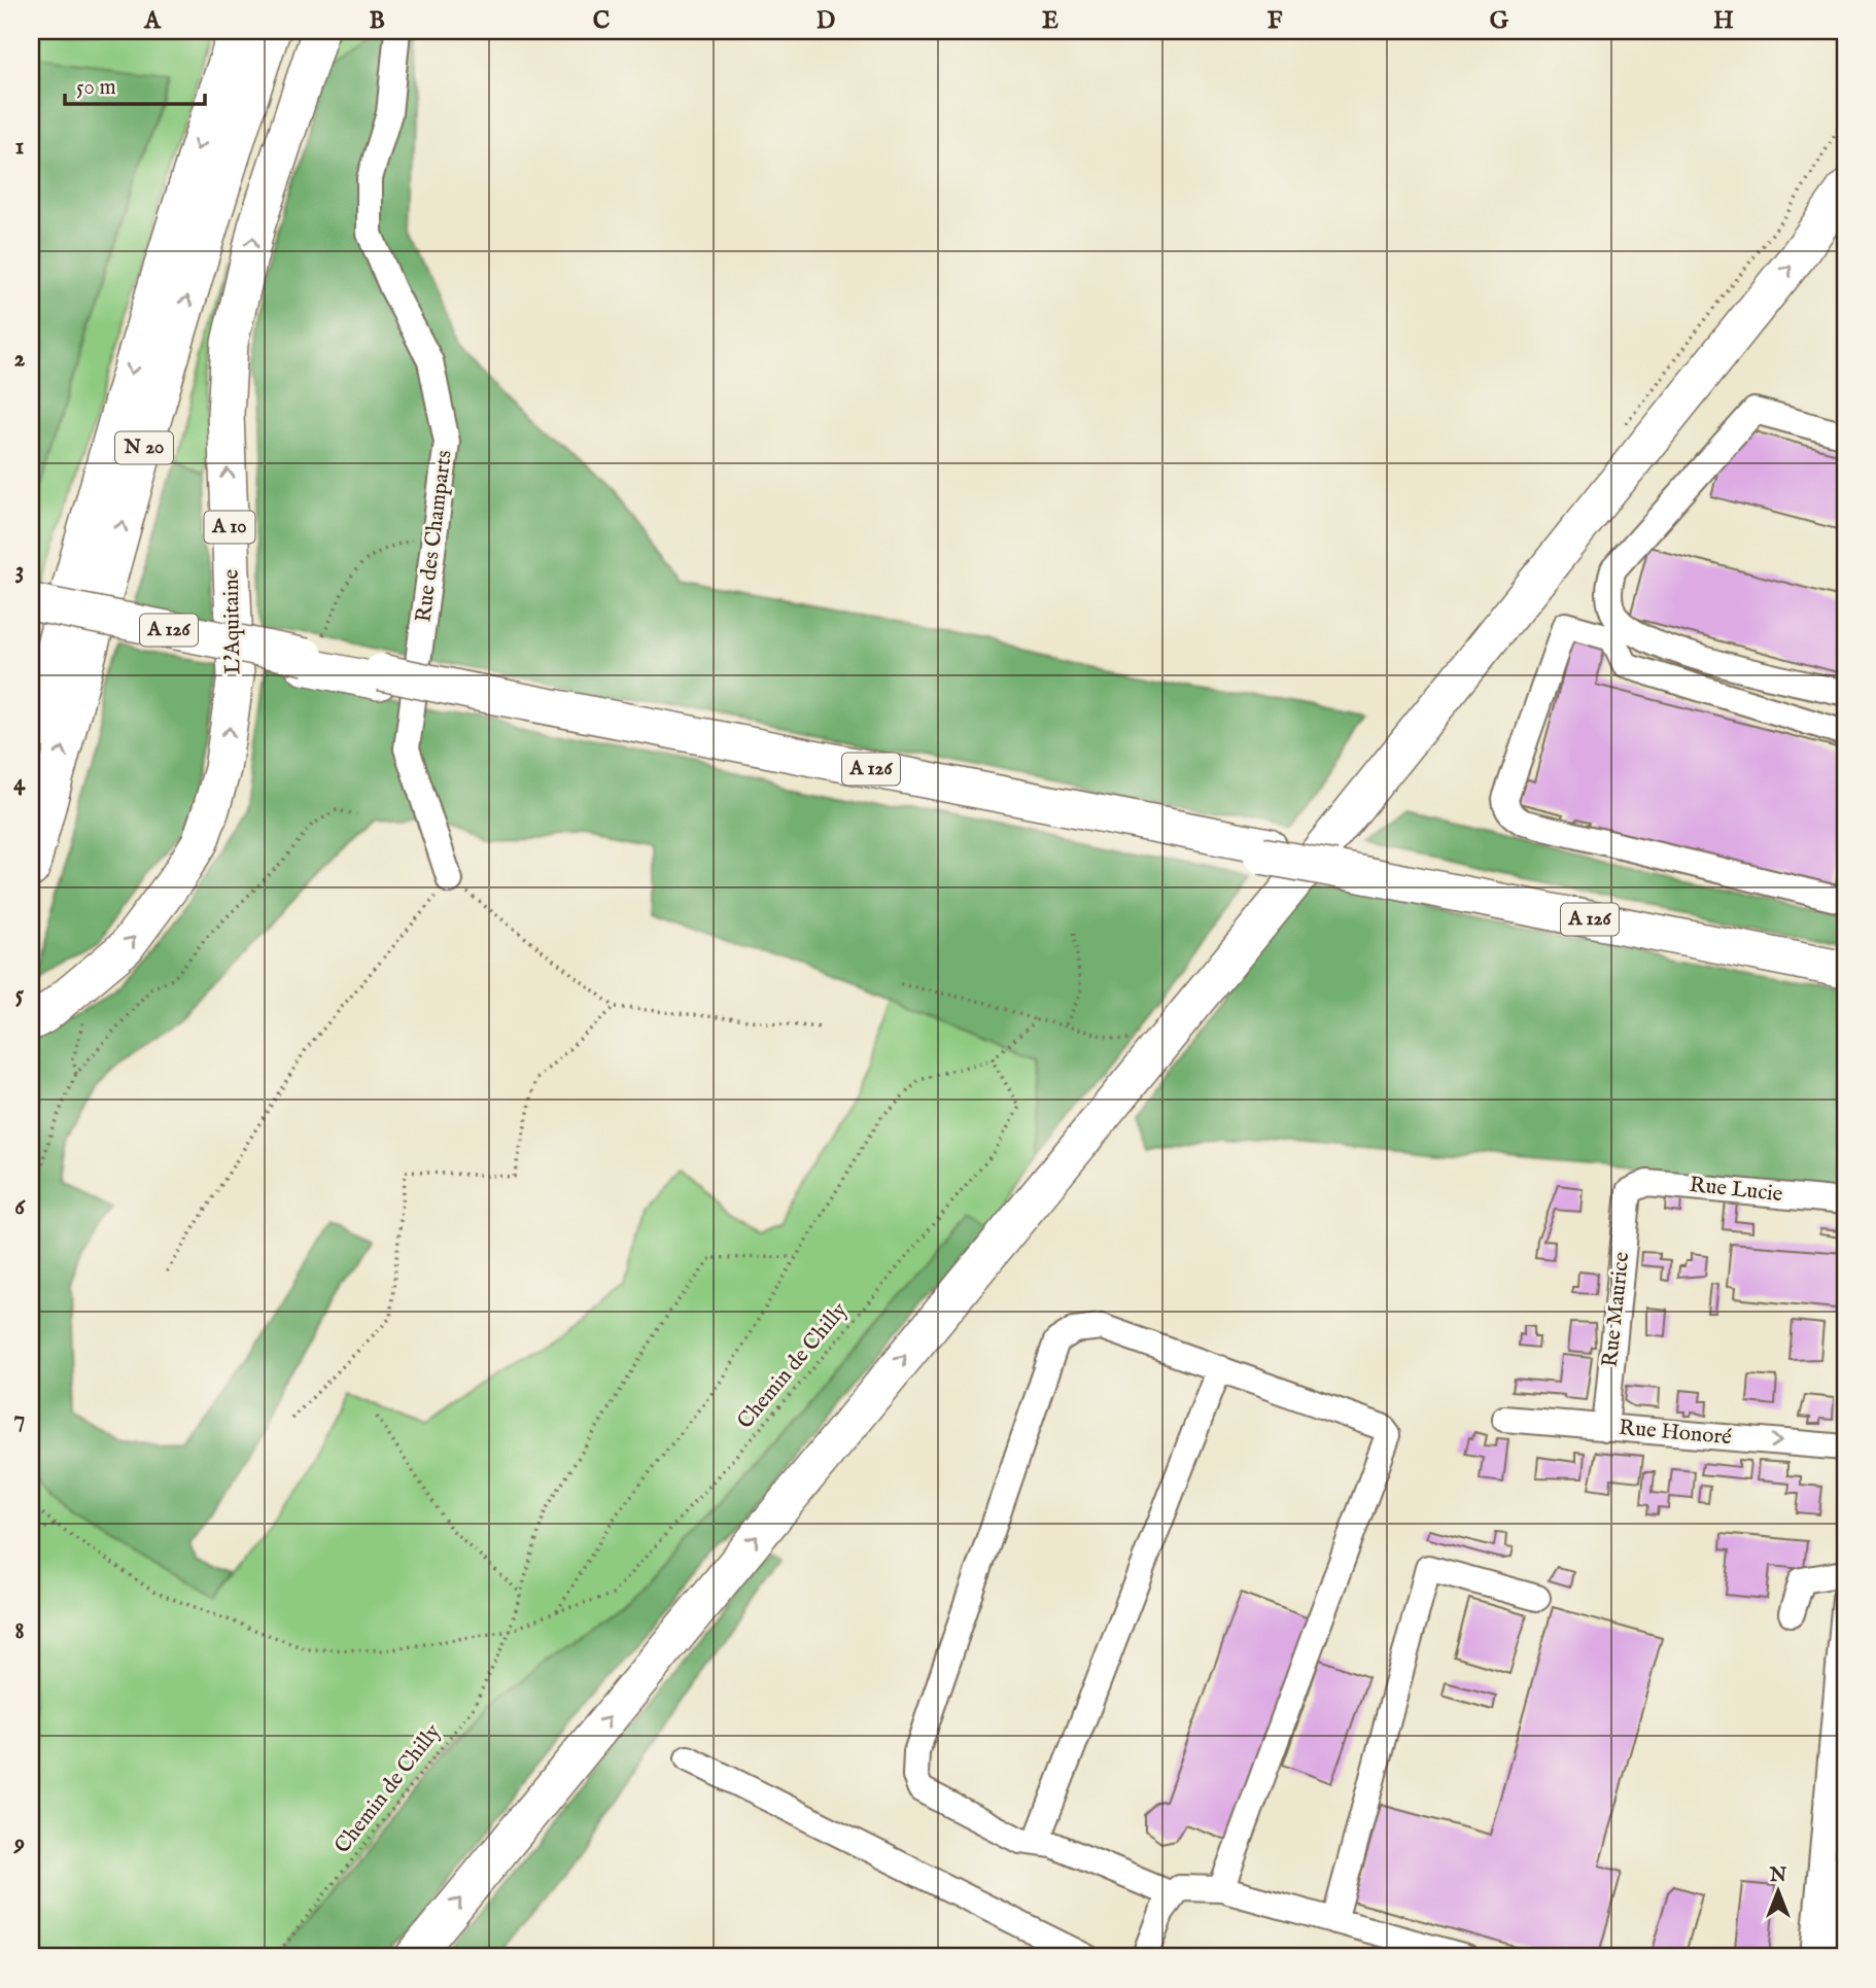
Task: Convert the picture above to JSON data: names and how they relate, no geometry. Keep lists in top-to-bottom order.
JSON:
{
  "streets": {
    "highway": [
      "N 20",
      "A 10",
      "L'Aquitaine",
      "A 126"
    ],
    "street": [
      "Rue des Champarts",
      "Rue Lucie",
      "Rue Maurice",
      "Rue Honoré"
    ],
    "path": ["Chemin de Chilly"]
  },
  "crossings": [
    ["Rue Lucie", "Rue Maurice"],
    ["Rue Maurice", "Rue Honoré"]
  ],
  "one_way": ["Rue Honoré"],
  "scale_bar": "50 m",
  "north": "top",
  "grid": {
    "columns": [
      "A",
      "B",
      "C",
      "D",
      "E",
      "F",
      "G",
      "H"
    ],
    "rows": [
      "1",
      "2",
      "3",
      "4",
      "5",
      "6",
      "7",
      "8",
      "9"
    ]
  }
}
